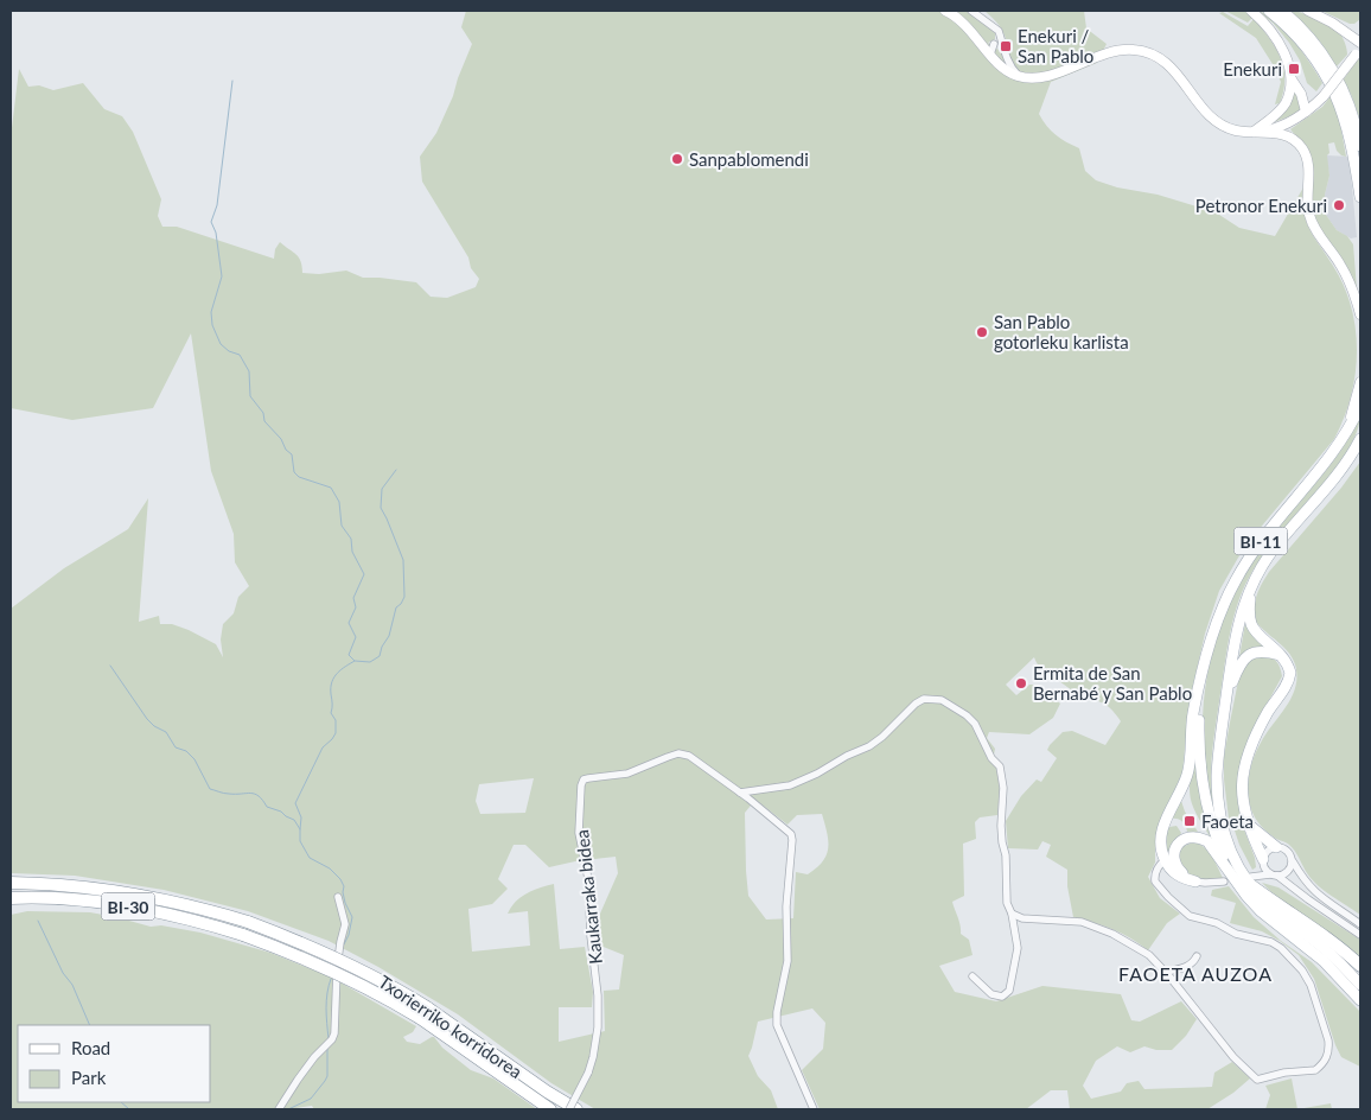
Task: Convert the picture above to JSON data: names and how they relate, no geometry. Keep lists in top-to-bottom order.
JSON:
{
  "streets": {
    "highway": ["BI-30", "Txorierriko korridorea"],
    "main road": ["BI-11"],
    "street": ["Kaukarraka bidea"]
  },
  "districts": ["FAOETA AUZOA"],
  "places": {
    "transit": ["Enekuri / San Pablo", "Enekuri", "Faoeta"],
    "other": [
      "Sanpablomendi",
      "Petronor Enekuri",
      "San Pablo gotorleku karlista",
      "Ermita de San Bernabé y San Pablo"
    ]
  },
  "legend": ["Road", "Park"]
}
